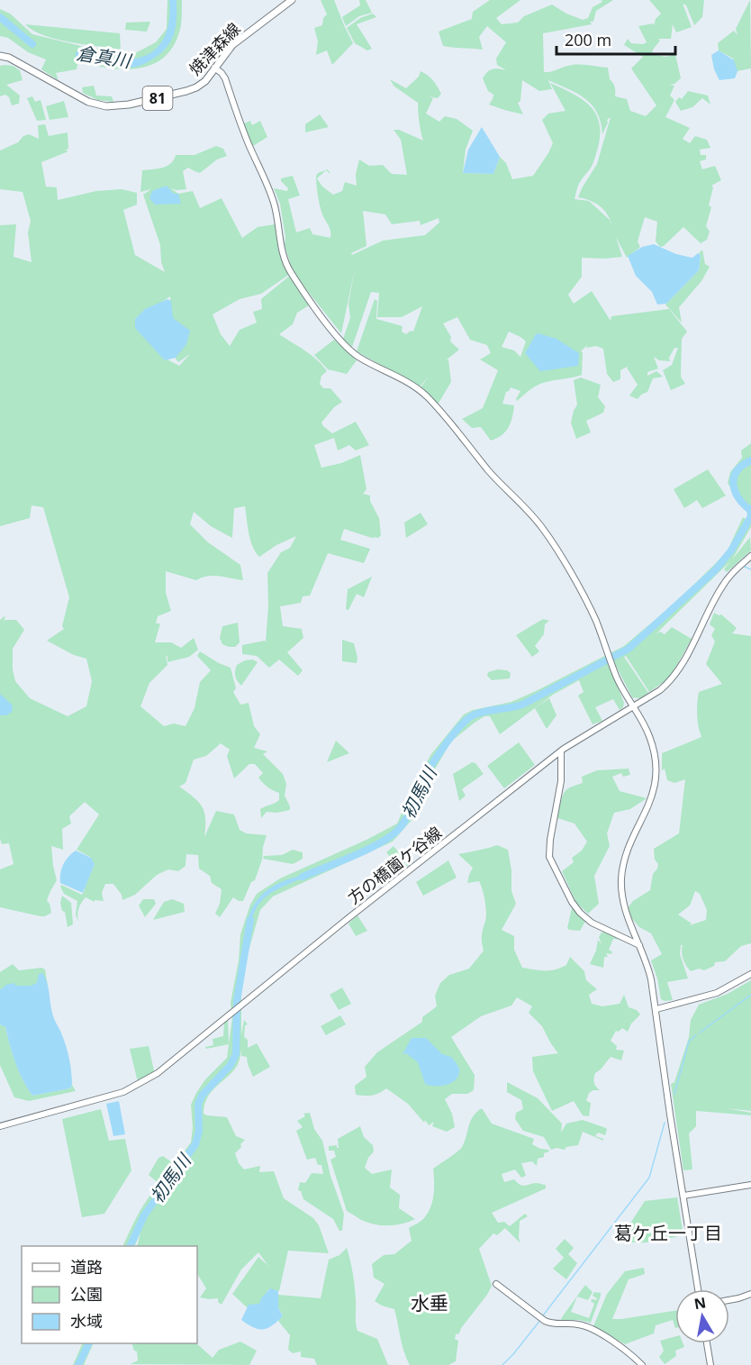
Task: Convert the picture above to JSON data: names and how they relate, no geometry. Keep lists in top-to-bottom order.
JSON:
{
  "streets": {
    "main road": ["焼津森線", "81"],
    "street": ["方の橋薗ケ谷線"]
  },
  "districts": ["葛ケ丘一丁目", "水垂"],
  "water": ["倉真川", "初馬川"],
  "legend": ["道路", "公園", "水域"],
  "scale_bar": "200 m",
  "north": "top"
}
